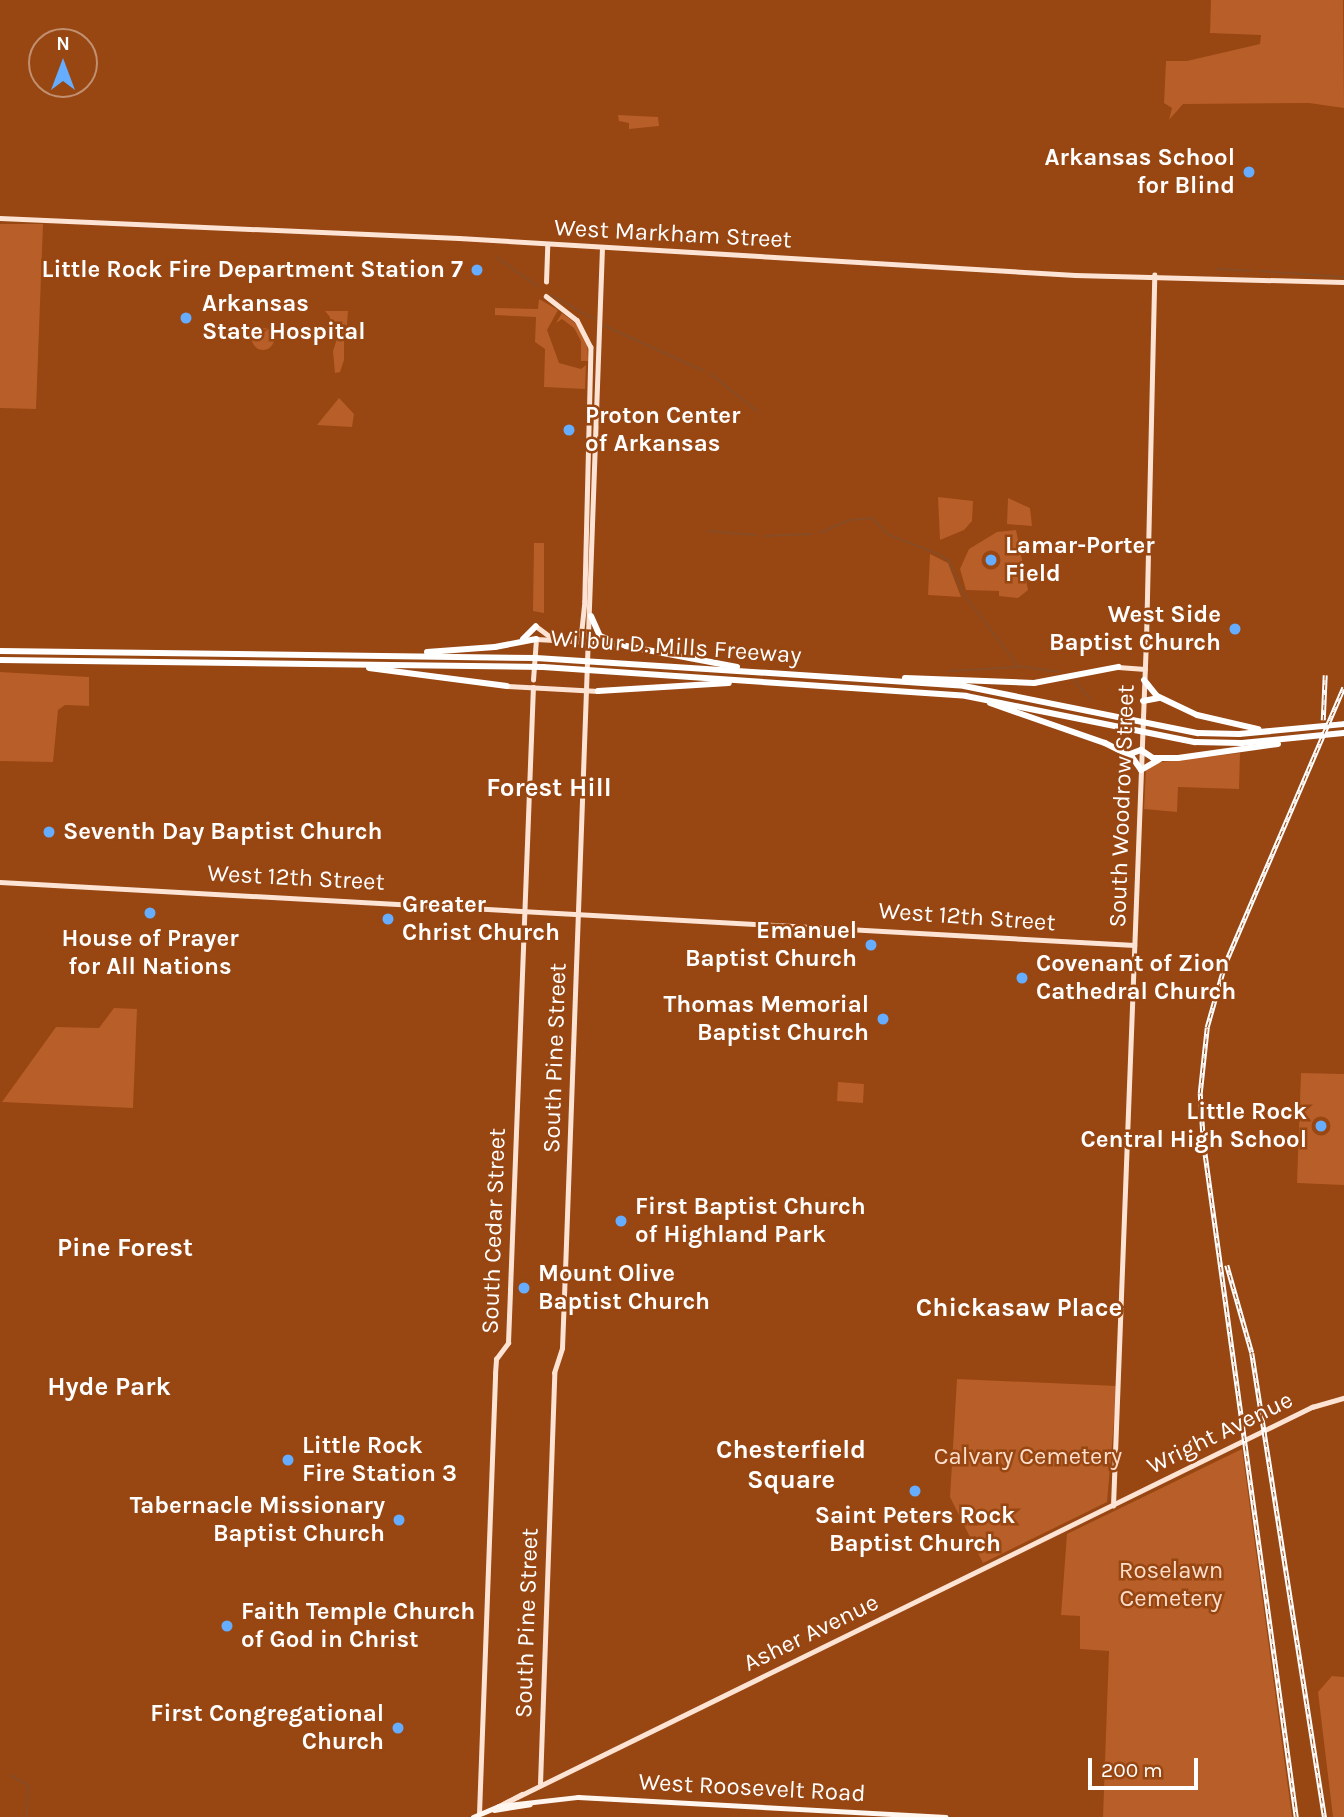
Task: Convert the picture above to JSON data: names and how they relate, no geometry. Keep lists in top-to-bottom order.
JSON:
{
  "streets": {
    "highway": ["Wilbur D. Mills Freeway"],
    "main road": [
      "West Markham Street",
      "South Woodrow Street",
      "West 12th Street",
      "South Pine Street",
      "South Cedar Street",
      "Wright Avenue",
      "Asher Avenue",
      "West Roosevelt Road"
    ]
  },
  "crossings": [
    ["West Markham Street", "South Woodrow Street"],
    ["West Markham Street", "South Pine Street"],
    ["South Woodrow Street", "West 12th Street"],
    ["South Woodrow Street", "Wright Avenue"],
    ["South Woodrow Street", "Asher Avenue"],
    ["West 12th Street", "South Pine Street"],
    ["West 12th Street", "South Cedar Street"],
    ["South Pine Street", "Asher Avenue"],
    ["South Cedar Street", "Asher Avenue"],
    ["Wright Avenue", "Asher Avenue"],
    ["Asher Avenue", "West Roosevelt Road"]
  ],
  "districts": [
    "Forest Hill",
    "Pine Forest",
    "Chickasaw Place",
    "Hyde Park",
    "Chesterfield Square"
  ],
  "parks": ["Calvary Cemetery", "Roselawn Cemetery"],
  "places": [
    "Arkansas School for Blind",
    "Little Rock Fire Department Station 7",
    "Arkansas State Hospital",
    "Proton Center of Arkansas",
    "Lamar-Porter Field",
    "West Side Baptist Church",
    "Seventh Day Baptist Church",
    "House of Prayer for All Nations",
    "Greater Christ Church",
    "Emanuel Baptist Church",
    "Covenant of Zion Cathedral Church",
    "Thomas Memorial Baptist Church",
    "Little Rock Central High School",
    "First Baptist Church of Highland Park",
    "Mount Olive Baptist Church",
    "Little Rock Fire Station 3",
    "Saint Peters Rock Baptist Church",
    "Tabernacle Missionary Baptist Church",
    "Faith Temple Church of God in Christ",
    "First Congregational Church"
  ],
  "scale_bar": "200 m",
  "north": "top"
}
